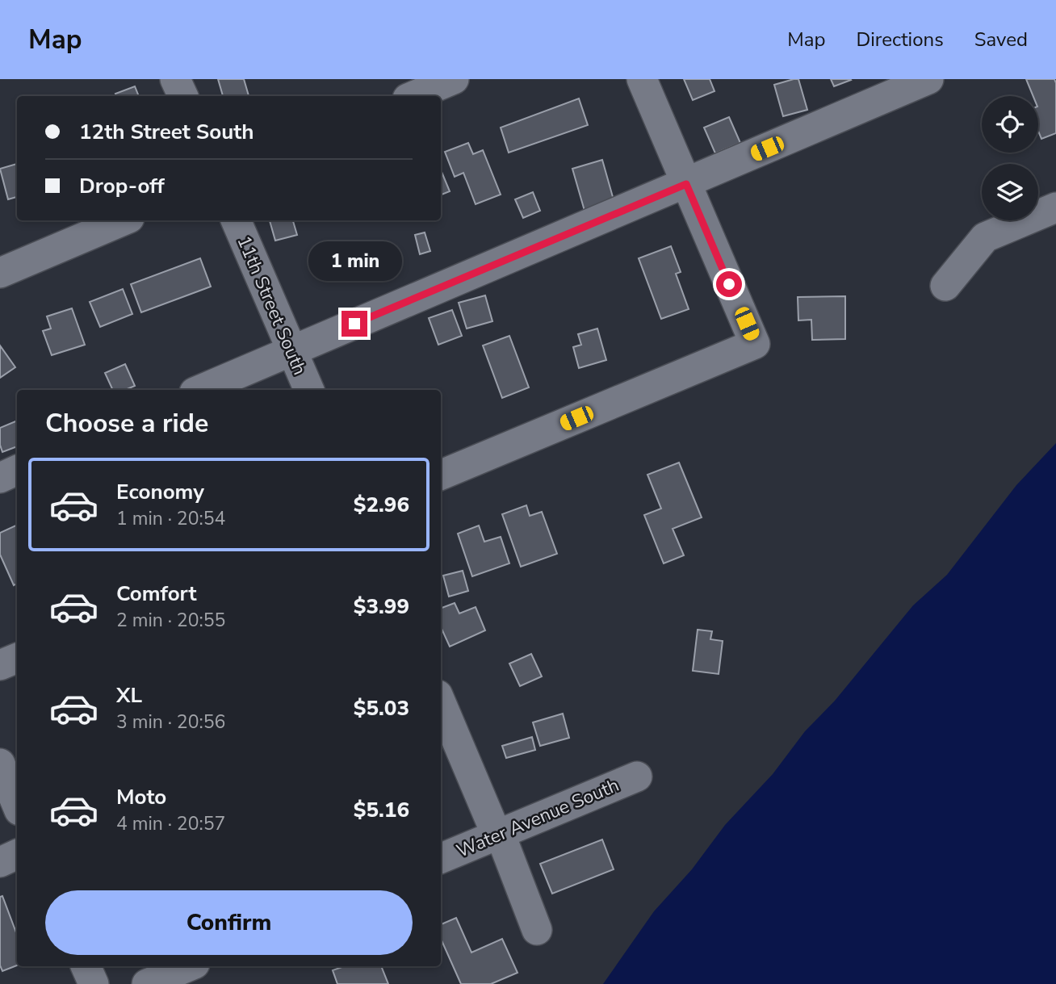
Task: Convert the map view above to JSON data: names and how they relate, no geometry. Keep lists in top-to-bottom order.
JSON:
{
  "streets": {
    "street": ["11th Street South", "Water Avenue South"]
  },
  "page": {
    "header": "Map",
    "nav": ["Map", "Directions", "Saved"],
    "banner": ["12th Street South", "Drop-off"],
    "bubble": "1 min",
    "heading": "Choose a ride",
    "list": [
      {
        "name": "Economy",
        "note": "1 min · 20:54",
        "value": "$2.96"
      },
      {
        "name": "Comfort",
        "note": "2 min · 20:55",
        "value": "$3.99"
      },
      {
        "name": "XL",
        "note": "3 min · 20:56",
        "value": "$5.03"
      },
      {
        "name": "Moto",
        "note": "4 min · 20:57",
        "value": "$5.16"
      }
    ],
    "buttons": "Confirm"
  }
}
